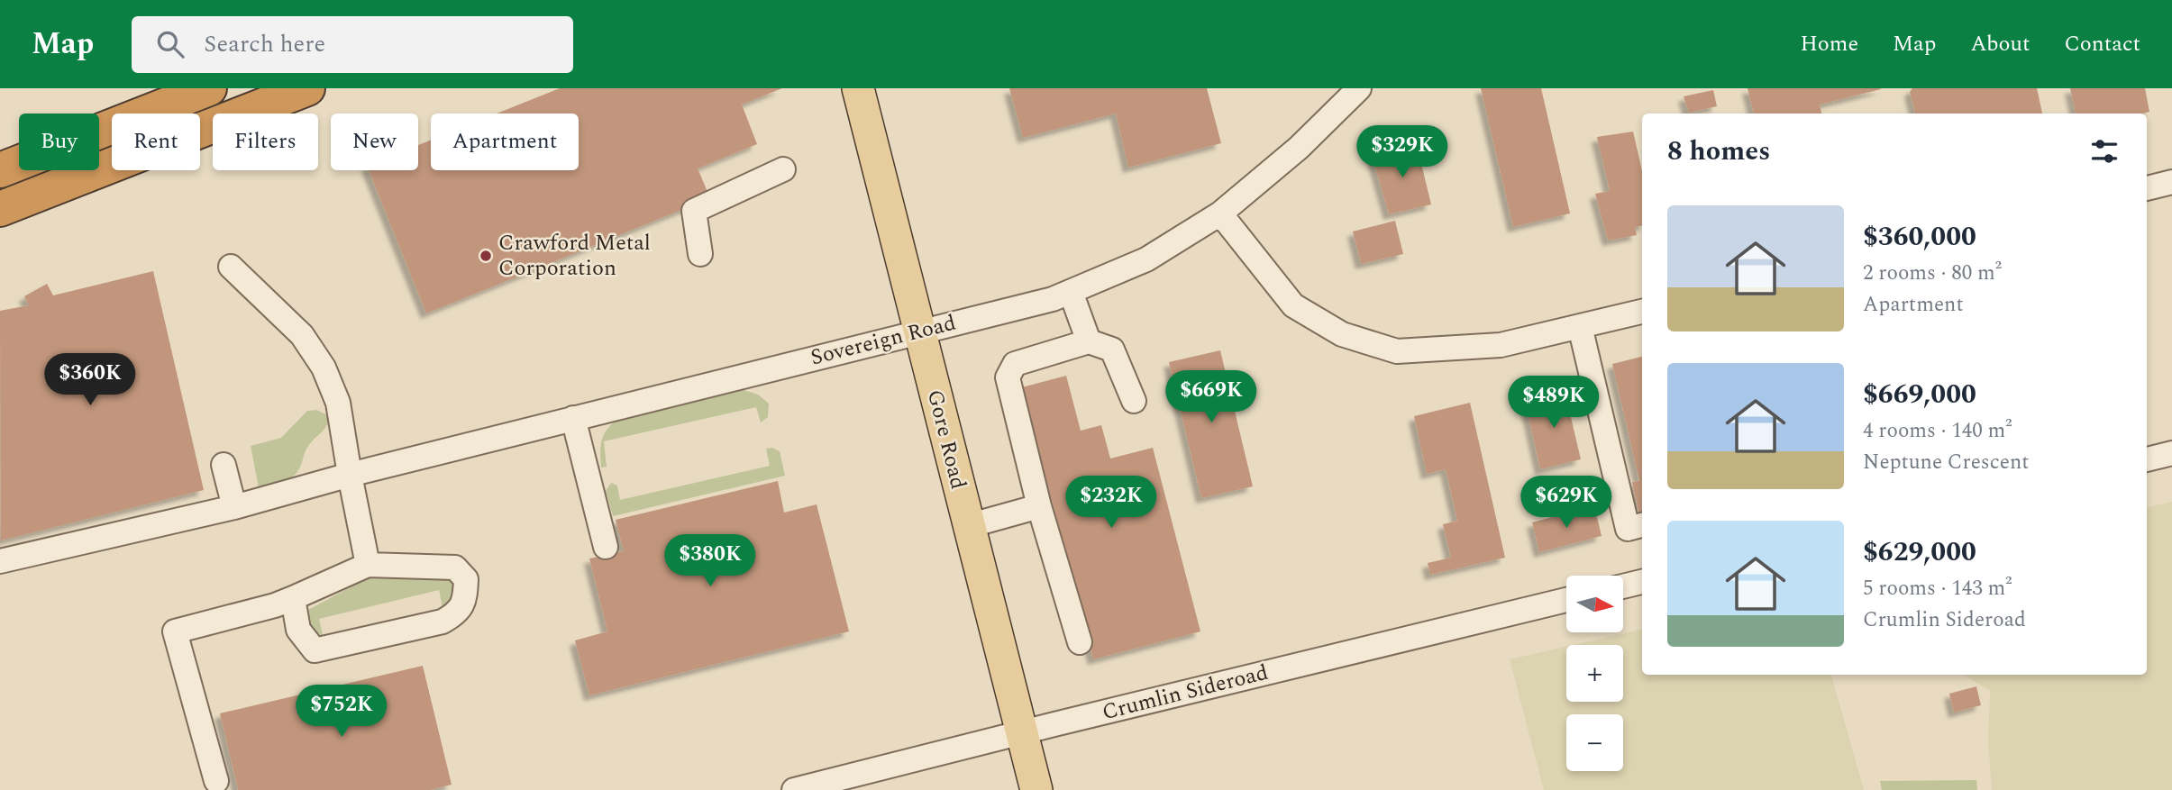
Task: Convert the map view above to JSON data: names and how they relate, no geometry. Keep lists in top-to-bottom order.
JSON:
{
  "streets": {
    "main road": ["Gore Road"],
    "street": ["Sovereign Road", "Crumlin Sideroad"]
  },
  "crossings": [
    ["Sovereign Road", "Gore Road"],
    ["Gore Road", "Crumlin Sideroad"]
  ],
  "places": ["Crawford Metal Corporation"],
  "north": "right",
  "page": {
    "header": "Map",
    "search": "Search here",
    "nav": [
      "Home",
      "Map",
      "About",
      "Contact"
    ],
    "chip": [
      "Buy",
      "Rent",
      "Filters",
      "New",
      "Apartment"
    ],
    "heading": "8 homes",
    "price": [
      "$329K",
      "$360K",
      "$669K",
      "$489K",
      "$232K",
      "$629K",
      "$380K",
      "$752K"
    ],
    "list": [
      {
        "name": "$360,000",
        "note": "2 rooms · 80 m² · Apartment"
      },
      {
        "name": "$669,000",
        "note": "4 rooms · 140 m² · Neptune Crescent"
      },
      {
        "name": "$629,000",
        "note": "5 rooms · 143 m² · Crumlin Sideroad"
      }
    ],
    "map_buttons": ["+", "−"]
  }
}
